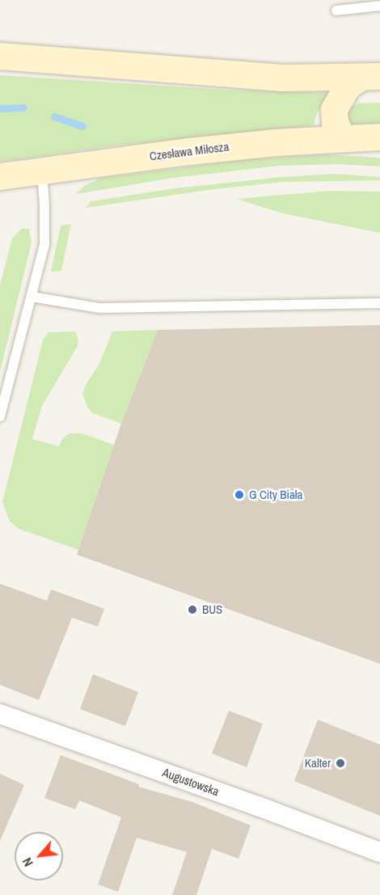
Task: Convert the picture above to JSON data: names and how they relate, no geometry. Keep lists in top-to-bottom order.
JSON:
{
  "streets": {
    "main road": ["Czesława Miłosza"],
    "street": ["Augustowska"]
  },
  "places": ["G City Biała", "BUS", "Kalter"],
  "north": "bottom left"
}
